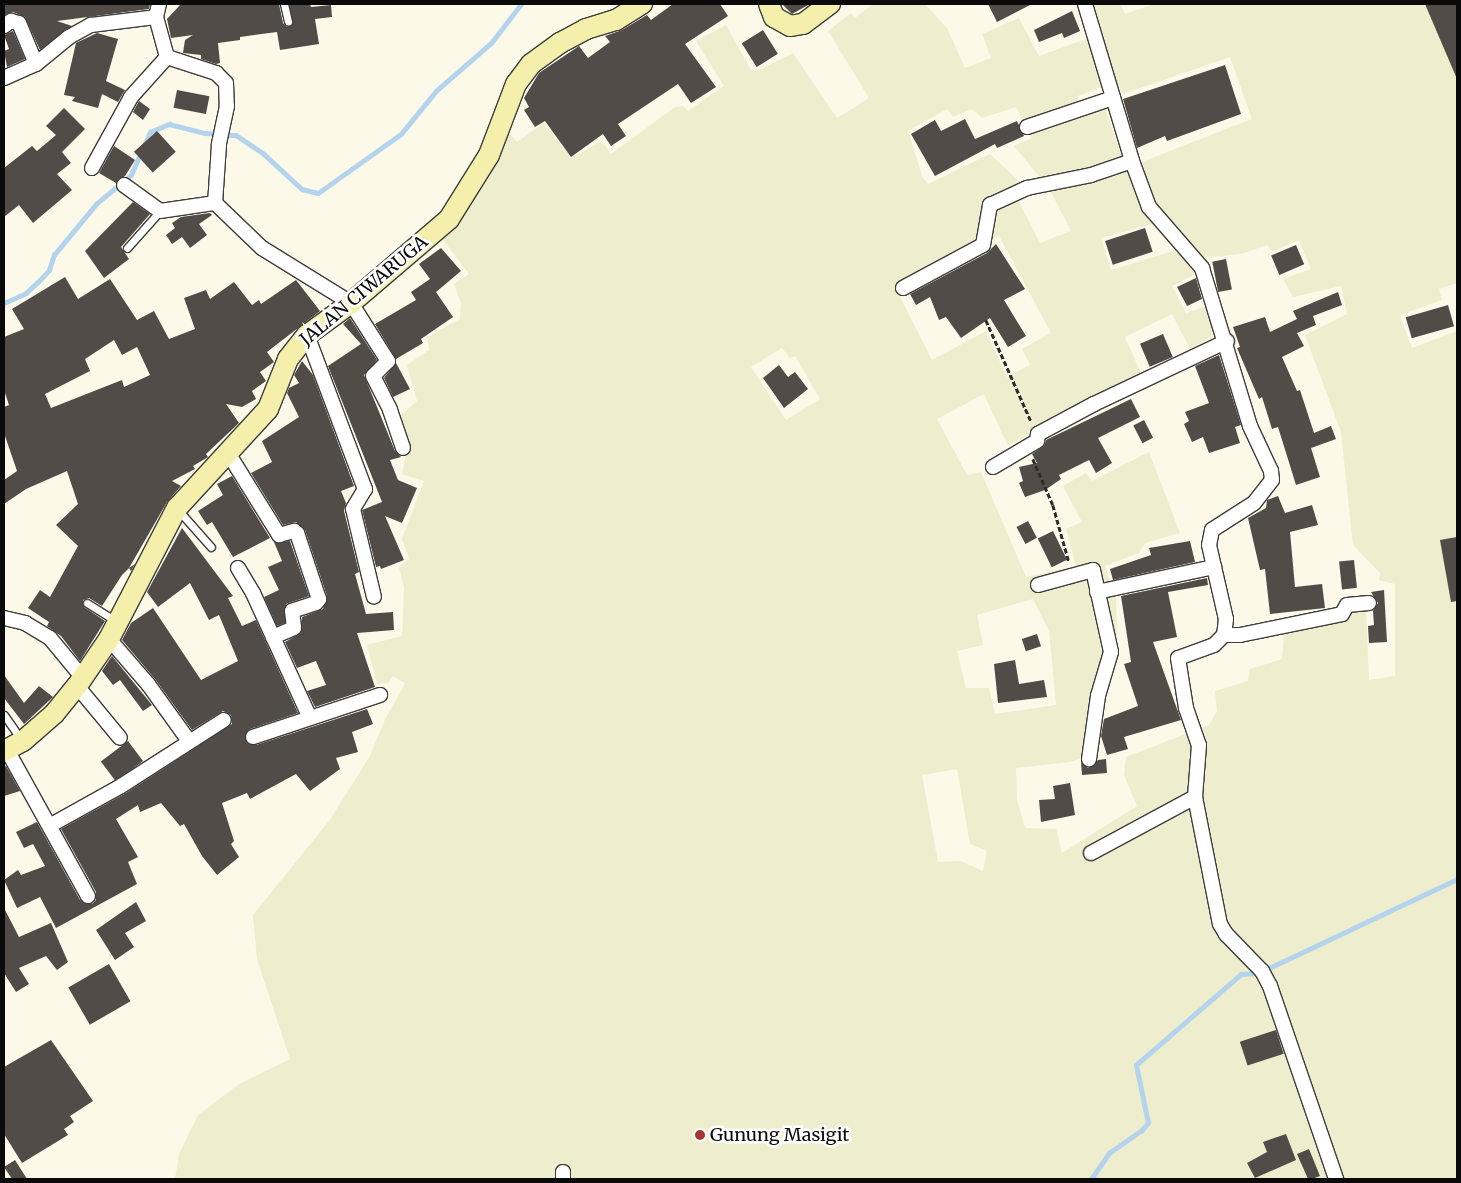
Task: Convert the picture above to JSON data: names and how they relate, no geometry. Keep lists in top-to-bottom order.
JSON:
{
  "streets": {
    "street": ["JALAN CIWARUGA"]
  },
  "places": ["Gunung Masigit"]
}
